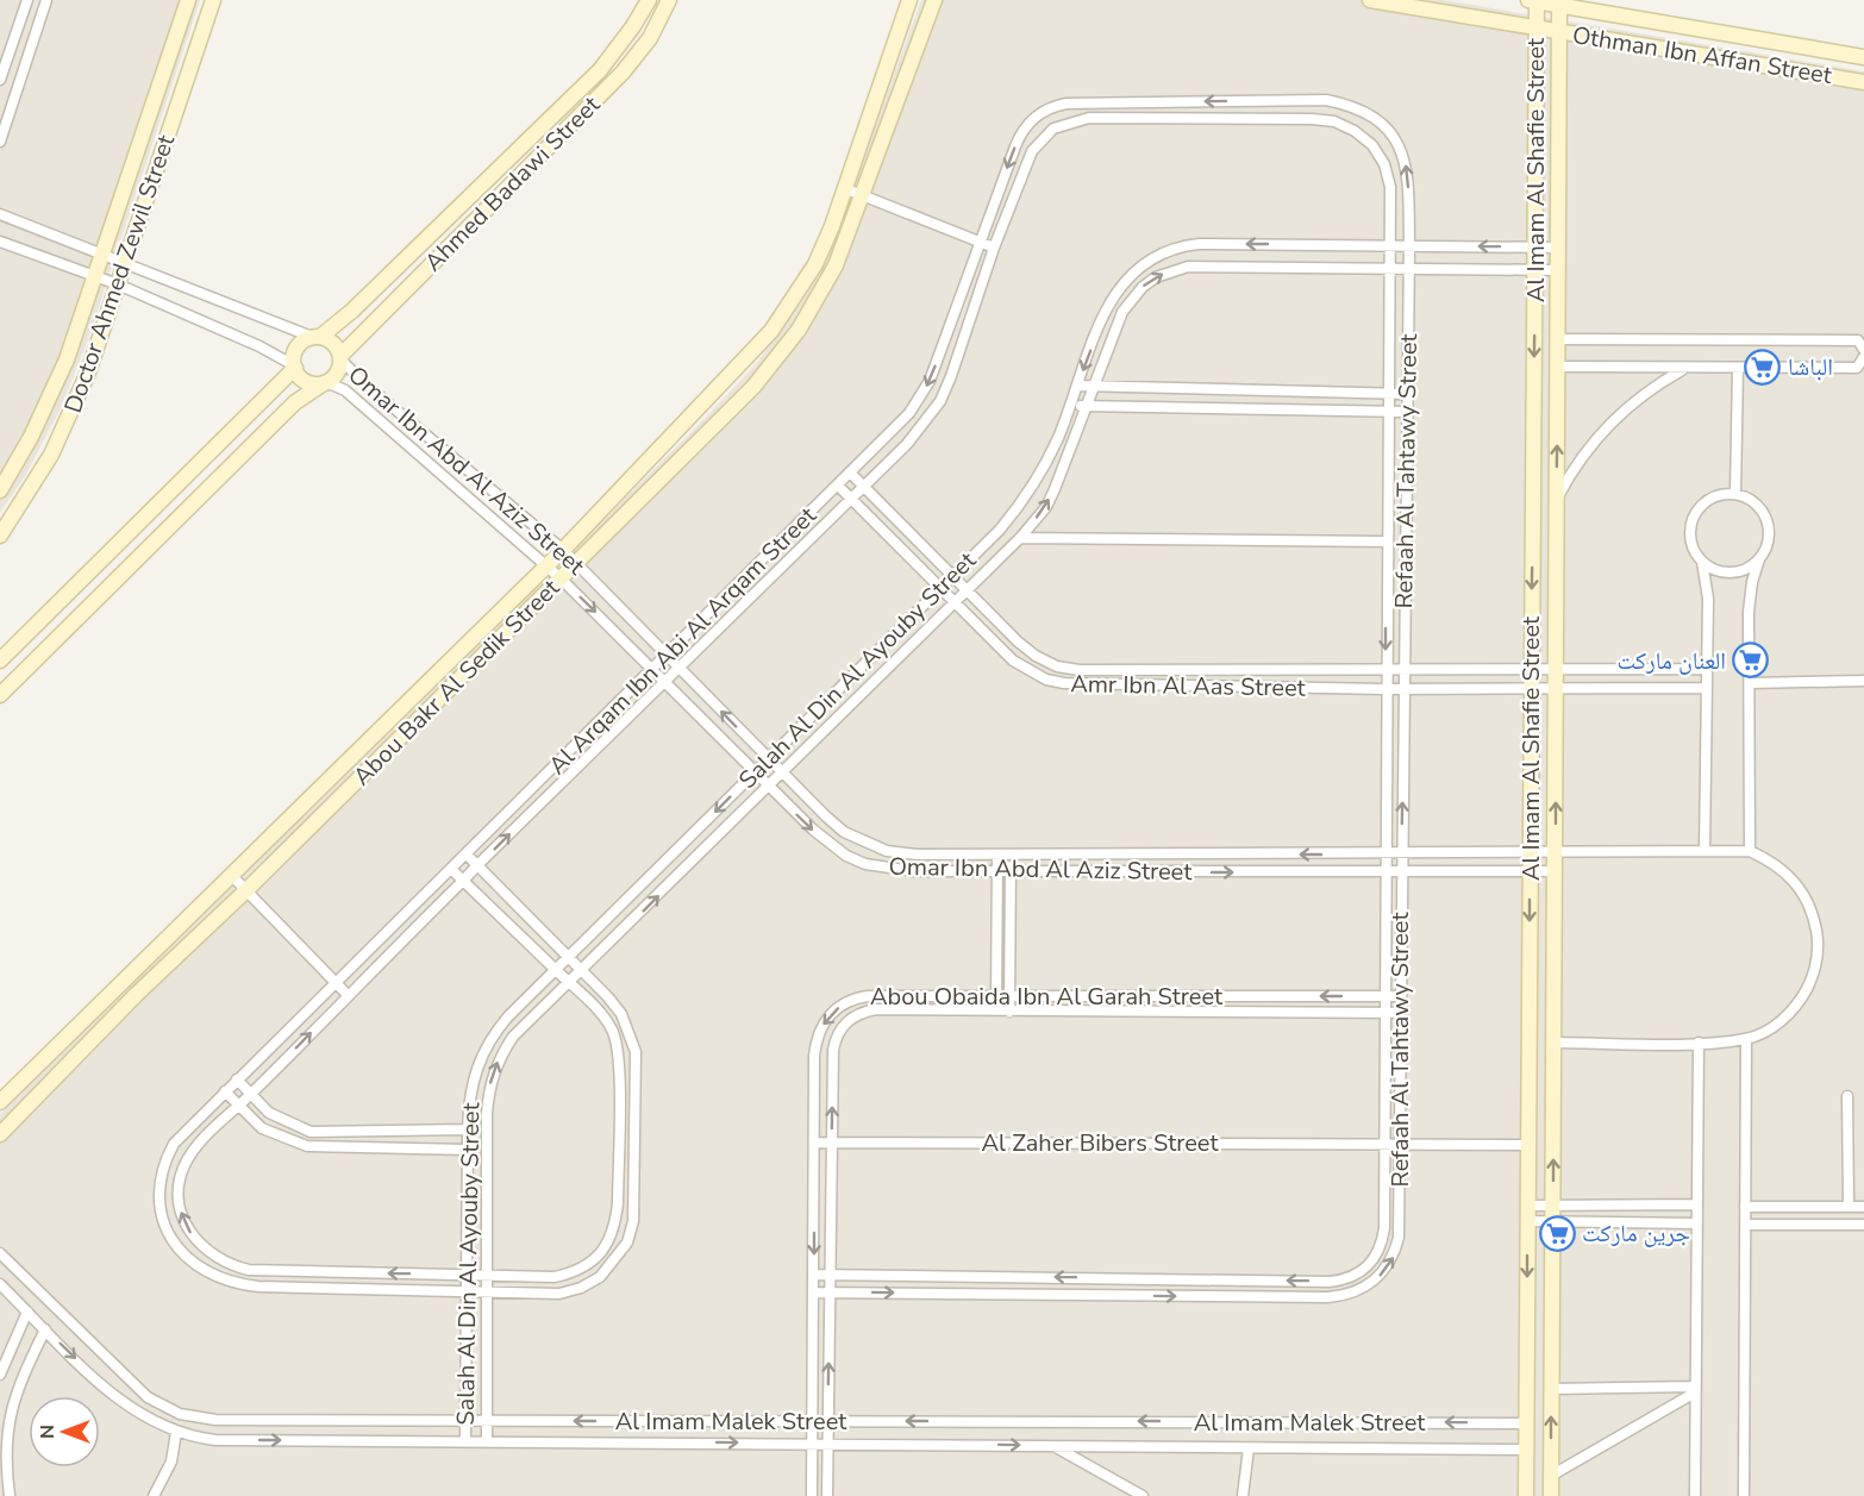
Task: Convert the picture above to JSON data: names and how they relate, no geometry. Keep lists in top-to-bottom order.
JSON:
{
  "streets": {
    "street": [
      "Othman Ibn Affan Street",
      "Al Imam Al Shafie Street",
      "Ahmed Badawi Street",
      "Doctor Ahmed Zewil Street",
      "Omar Ibn Abd Al Aziz Street",
      "Refaah Al Tahtawy Street",
      "Al Arqam Ibn Abi Al Arqam Street",
      "Salah Al Din Al Ayouby Street",
      "Abou Bakr Al Sedik Street",
      "Amr Ibn Al Aas Street",
      "Abou Obaida Ibn Al Garah Street",
      "Al Zaher Bibers Street",
      "Al Imam Malek Street"
    ]
  },
  "crossings": [
    ["Othman Ibn Affan Street", "Al Imam Al Shafie Street"],
    ["Al Imam Al Shafie Street", "Omar Ibn Abd Al Aziz Street"],
    ["Al Imam Al Shafie Street", "Salah Al Din Al Ayouby Street"],
    ["Al Imam Al Shafie Street", "Amr Ibn Al Aas Street"],
    ["Al Imam Al Shafie Street", "Al Zaher Bibers Street"],
    ["Al Imam Al Shafie Street", "Al Imam Malek Street"],
    ["Ahmed Badawi Street", "Omar Ibn Abd Al Aziz Street"],
    ["Omar Ibn Abd Al Aziz Street", "Refaah Al Tahtawy Street"],
    ["Omar Ibn Abd Al Aziz Street", "Al Arqam Ibn Abi Al Arqam Street"],
    ["Omar Ibn Abd Al Aziz Street", "Salah Al Din Al Ayouby Street"],
    ["Omar Ibn Abd Al Aziz Street", "Abou Bakr Al Sedik Street"],
    ["Refaah Al Tahtawy Street", "Al Arqam Ibn Abi Al Arqam Street"],
    ["Refaah Al Tahtawy Street", "Salah Al Din Al Ayouby Street"],
    ["Refaah Al Tahtawy Street", "Amr Ibn Al Aas Street"],
    ["Refaah Al Tahtawy Street", "Abou Obaida Ibn Al Garah Street"],
    ["Refaah Al Tahtawy Street", "Al Zaher Bibers Street"],
    ["Al Arqam Ibn Abi Al Arqam Street", "Salah Al Din Al Ayouby Street"],
    ["Al Arqam Ibn Abi Al Arqam Street", "Amr Ibn Al Aas Street"],
    ["Salah Al Din Al Ayouby Street", "Amr Ibn Al Aas Street"],
    ["Salah Al Din Al Ayouby Street", "Al Imam Malek Street"],
    ["Abou Obaida Ibn Al Garah Street", "Al Zaher Bibers Street"],
    ["Abou Obaida Ibn Al Garah Street", "Al Imam Malek Street"]
  ],
  "places": {
    "supermarket": ["الباشا", "العنان ماركت", "جرين ماركت"]
  },
  "north": "left"
}
